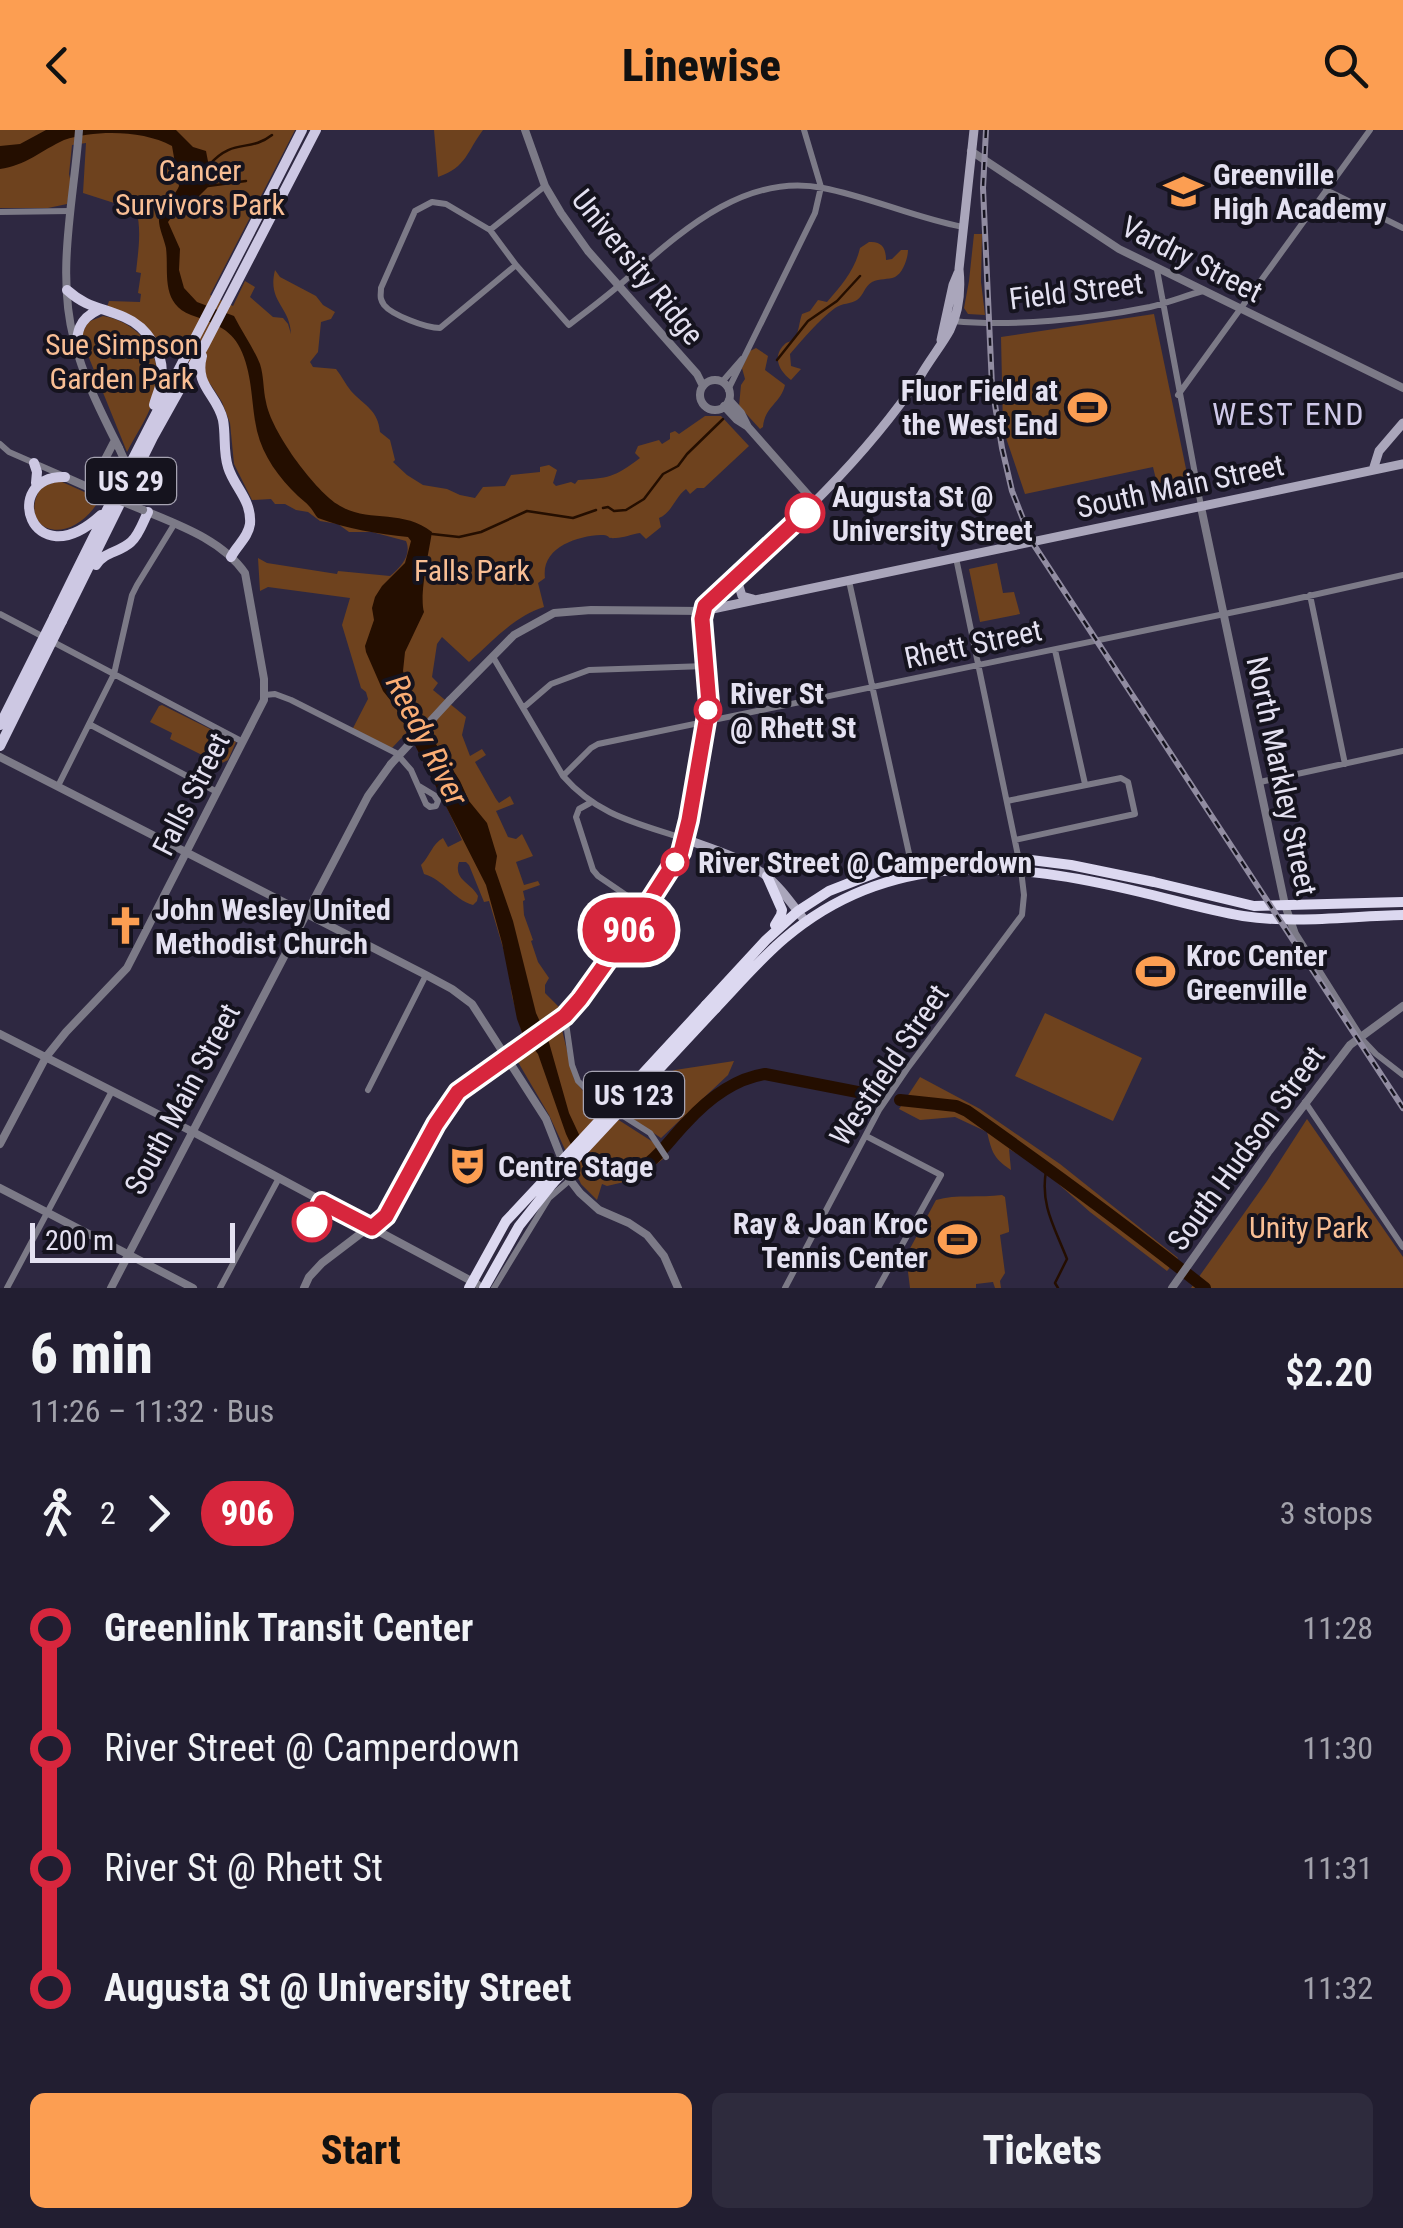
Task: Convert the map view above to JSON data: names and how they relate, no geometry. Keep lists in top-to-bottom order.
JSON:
{
  "streets": {
    "highway": ["US 123"],
    "main road": ["US 29", "South Main Street"],
    "street": [
      "Vardry Street",
      "University Ridge",
      "Field Street",
      "Rhett Street",
      "North Markley Street",
      "Falls Street",
      "Westfield Street",
      "South Hudson Street"
    ]
  },
  "crossings": [
    ["Vardry Street", "Field Street"],
    ["South Main Street", "North Markley Street"],
    ["South Main Street", "Westfield Street"],
    ["Rhett Street", "North Markley Street"],
    ["Rhett Street", "Westfield Street"],
    ["North Markley Street", "US 123"],
    ["North Markley Street", "South Hudson Street"],
    ["Westfield Street", "US 123"]
  ],
  "districts": ["WEST END"],
  "water": ["Reedy River"],
  "parks": [
    "Cancer Survivors Park",
    "Sue Simpson Garden Park",
    "Falls Park",
    "Unity Park"
  ],
  "places": {
    "school or university": ["Greenville High Academy"],
    "sports": ["Fluor Field at the West End", "Kroc Center Greenville", "Ray & Joan Kroc Tennis Center"],
    "other": ["Augusta St @ University Street", "River St @ Rhett St", "River Street @ Camperdown"],
    "church": ["John Wesley United Methodist Church"],
    "theatre": ["Centre Stage"]
  },
  "lines": ["bus line 906"],
  "scale_bar": "200 m",
  "page": {
    "header": "Linewise",
    "on_map": "906",
    "scale": "200 m",
    "heading": ["6 min", "11:26 – 11:32 · Bus", "$2.20"],
    "legs": ["2", "906", "3 stops"],
    "list": [
      {
        "name": "Greenlink Transit Center",
        "value": "11:28"
      },
      {
        "name": "River Street @ Camperdown",
        "value": "11:30"
      },
      {
        "name": "River St @ Rhett St",
        "value": "11:31"
      },
      {
        "name": "Augusta St @ University Street",
        "value": "11:32"
      }
    ],
    "buttons": ["Start", "Tickets"]
  }
}
